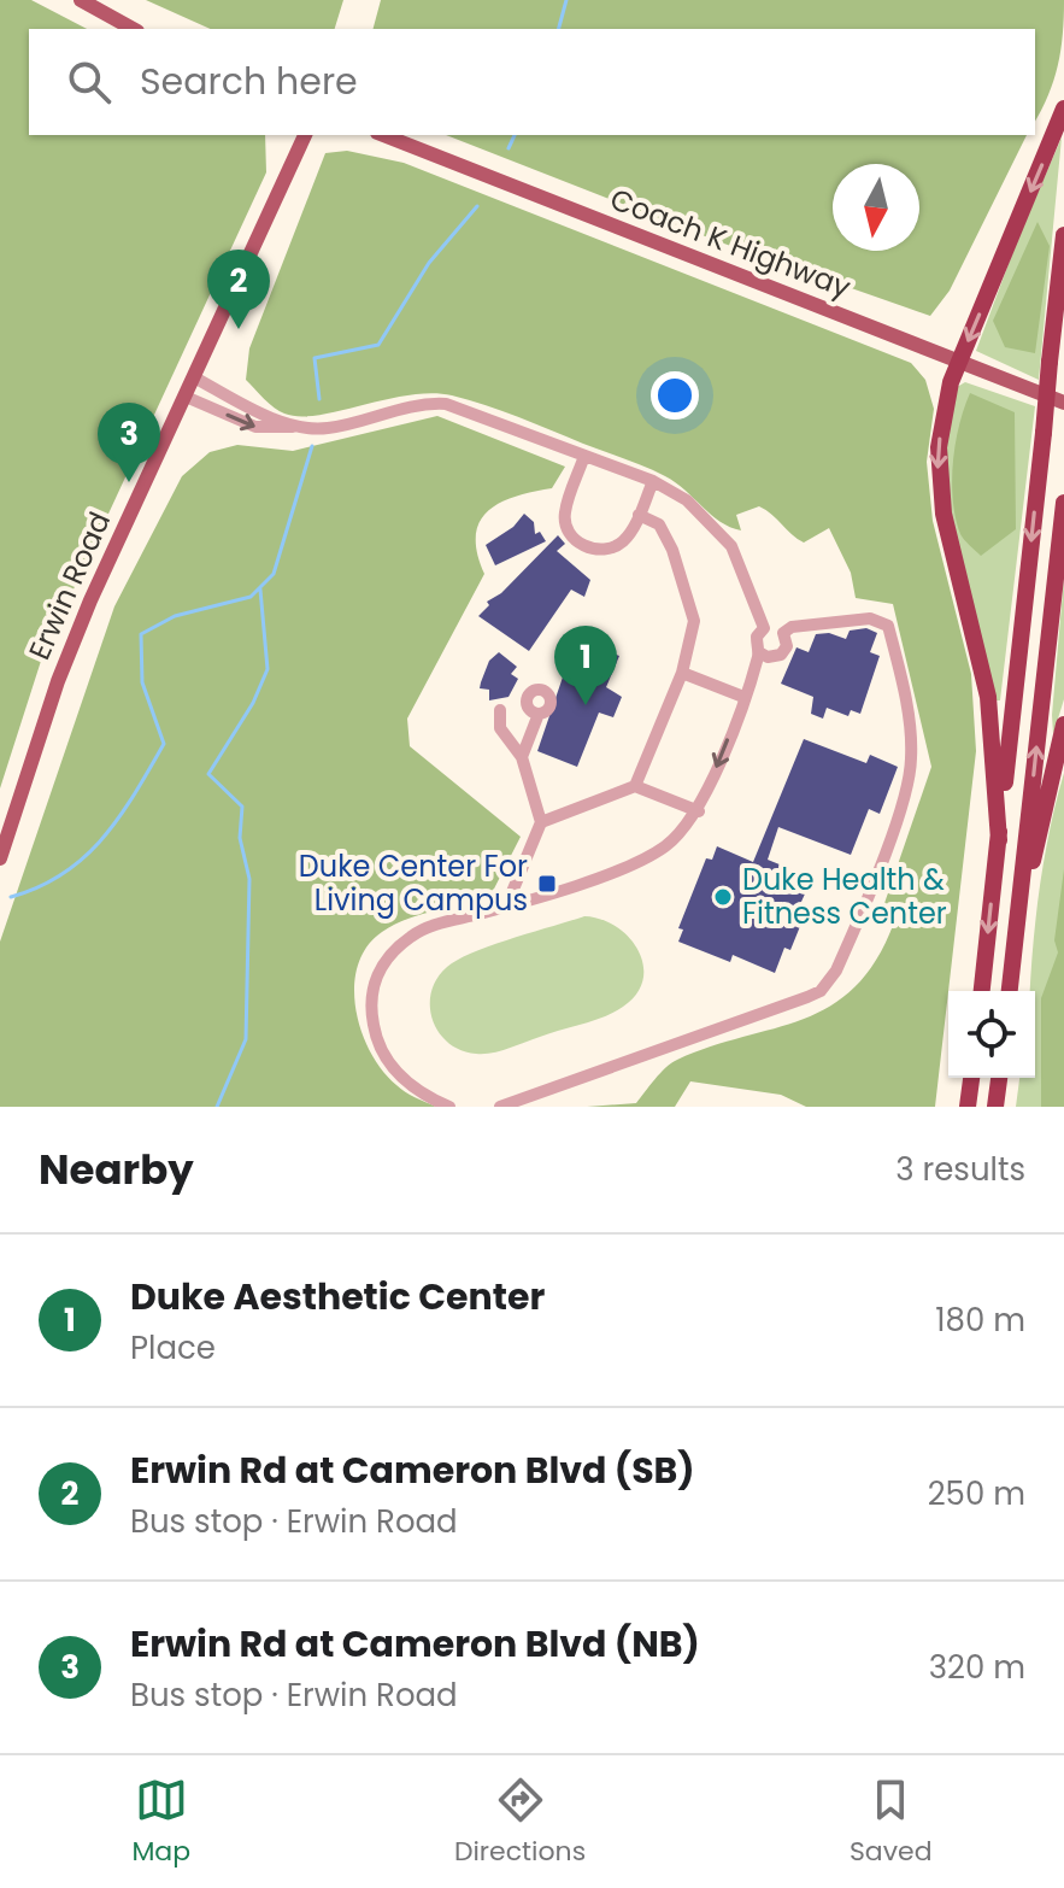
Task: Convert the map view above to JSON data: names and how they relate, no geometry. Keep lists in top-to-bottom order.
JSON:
{
  "streets": {
    "main road": ["Coach K Highway", "Erwin Road"]
  },
  "places": {
    "transit": ["Duke Center For Living Campus"],
    "other": ["Duke Health & Fitness Center"]
  },
  "north": "bottom",
  "page": {
    "search": "Search here",
    "pins": ["2", "3", "1"],
    "heading": ["Nearby", "3 results"],
    "list": [
      {
        "mark": "1",
        "name": "Duke Aesthetic Center",
        "note": "Place",
        "value": "180 m"
      },
      {
        "mark": "2",
        "name": "Erwin Rd at Cameron Blvd (SB)",
        "note": "Bus stop · Erwin Road",
        "value": "250 m"
      },
      {
        "mark": "3",
        "name": "Erwin Rd at Cameron Blvd (NB)",
        "note": "Bus stop · Erwin Road",
        "value": "320 m"
      }
    ],
    "nav": ["Map", "Directions", "Saved"]
  }
}
